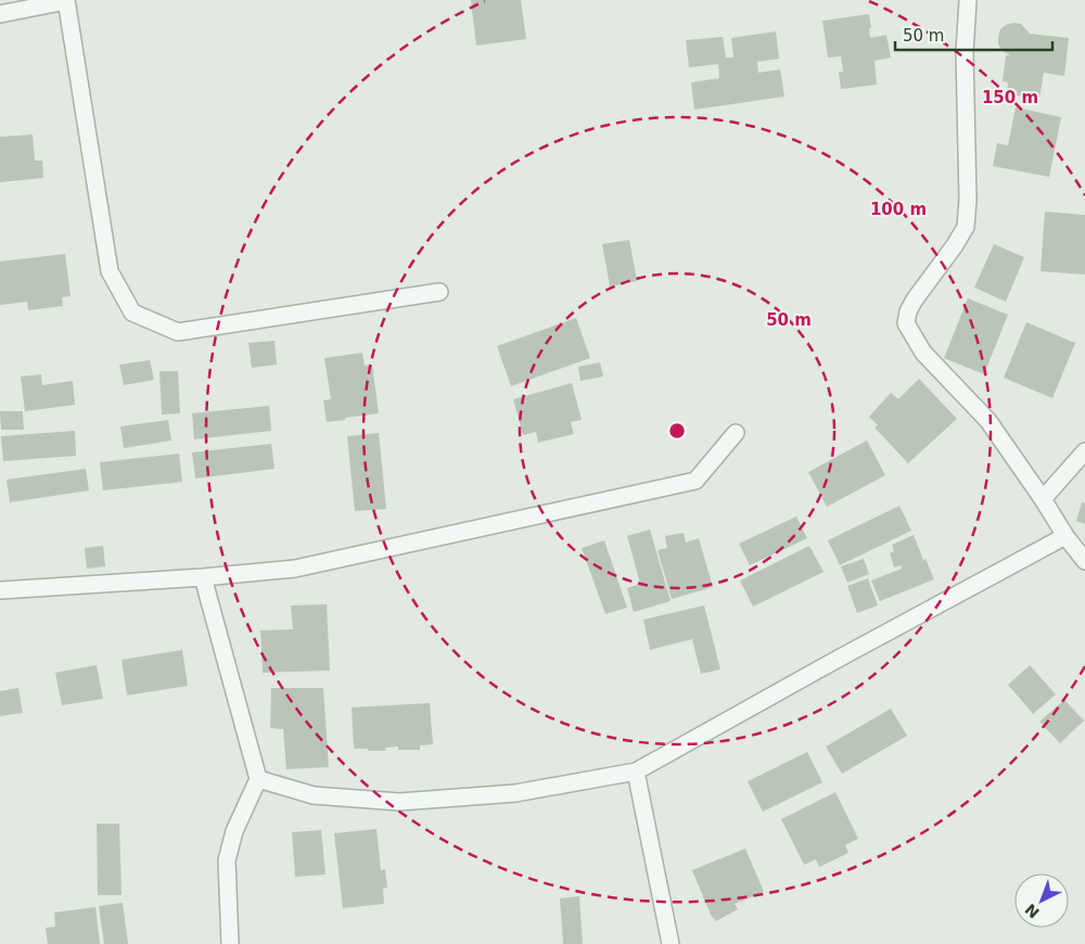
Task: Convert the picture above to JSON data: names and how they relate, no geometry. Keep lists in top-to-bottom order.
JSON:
{
  "scale_bar": "50 m",
  "north": "bottom left",
  "rings": ["150 m", "100 m", "50 m"]
}
